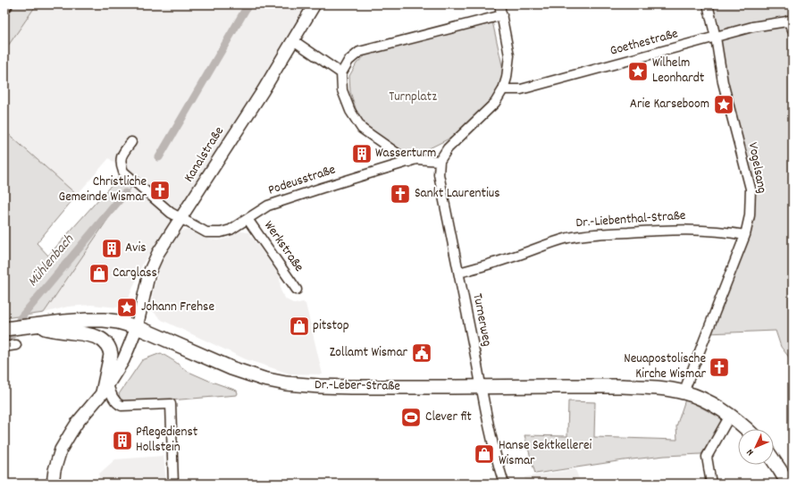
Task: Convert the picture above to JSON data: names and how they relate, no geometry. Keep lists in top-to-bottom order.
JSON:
{
  "streets": {
    "main road": ["Dr.-Leber-Straße"],
    "street": [
      "Goethestraße",
      "Kanalstraße",
      "Vogelsang",
      "Podeusstraße",
      "Dr.-Liebenthal-Straße",
      "Werkstraße",
      "Turnerweg"
    ]
  },
  "crossings": [
    ["Goethestraße", "Vogelsang"],
    ["Kanalstraße", "Podeusstraße"],
    ["Kanalstraße", "Dr.-Leber-Straße"],
    ["Vogelsang", "Dr.-Liebenthal-Straße"],
    ["Vogelsang", "Dr.-Leber-Straße"],
    ["Podeusstraße", "Werkstraße"],
    ["Podeusstraße", "Turnerweg"],
    ["Dr.-Liebenthal-Straße", "Turnerweg"],
    ["Turnerweg", "Dr.-Leber-Straße"]
  ],
  "water": ["Mühlenbach"],
  "parks": ["Turnplatz"],
  "places": {
    "place": ["Wilhelm Leonhardt", "Arie Karseboom", "Johann Frehse"],
    "building": ["Wasserturm", "Avis", "Pflegedienst Hollstein"],
    "church": ["Christliche Gemeinde Wismar", "Sankt Laurentius", "Neuapostolische Kirche Wismar"],
    "shop": ["Carglass", "pitstop", "Hanse Sektkellerei Wismar"],
    "public building": ["Zollamt Wismar"],
    "sports": ["Clever fit"]
  },
  "north": "bottom left"
}
